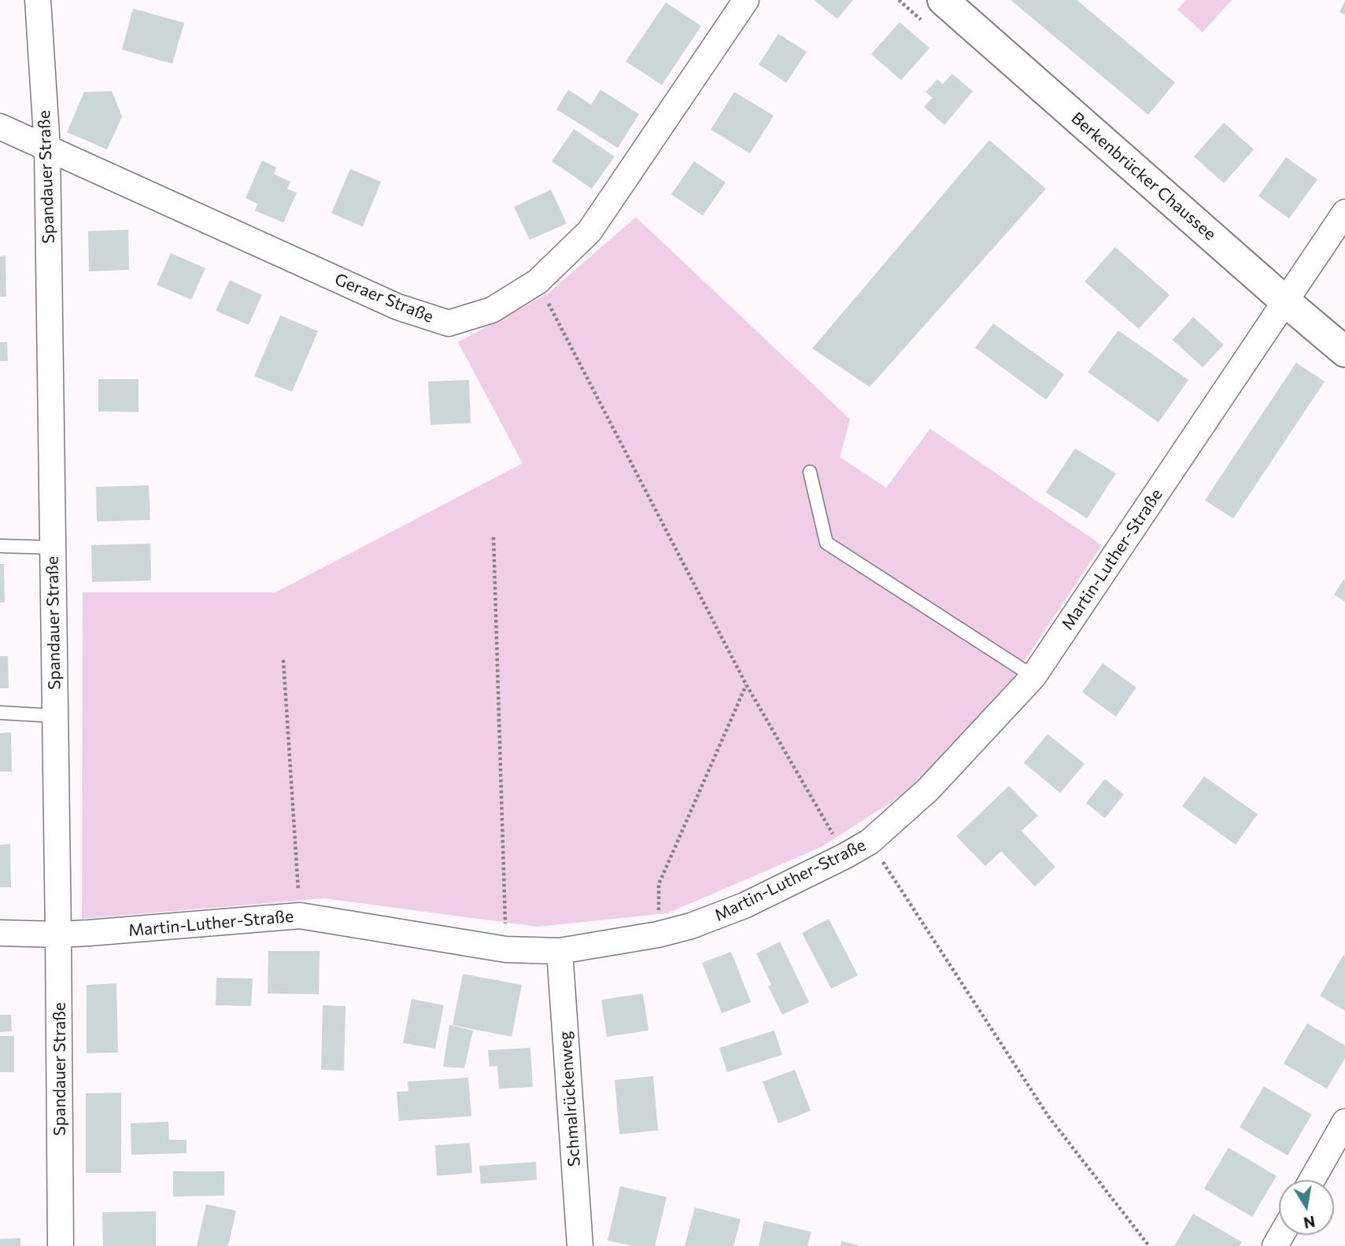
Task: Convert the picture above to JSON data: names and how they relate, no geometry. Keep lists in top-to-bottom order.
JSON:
{
  "streets": {
    "main road": ["Berkenbrücker Chaussee"],
    "street": [
      "Spandauer Straße",
      "Geraer Straße",
      "Martin-Luther-Straße",
      "Schmalrückenweg"
    ]
  },
  "crossings": [
    ["Berkenbrücker Chaussee", "Martin-Luther-Straße"],
    ["Spandauer Straße", "Geraer Straße"],
    ["Spandauer Straße", "Martin-Luther-Straße"],
    ["Martin-Luther-Straße", "Schmalrückenweg"]
  ],
  "north": "bottom"
}
